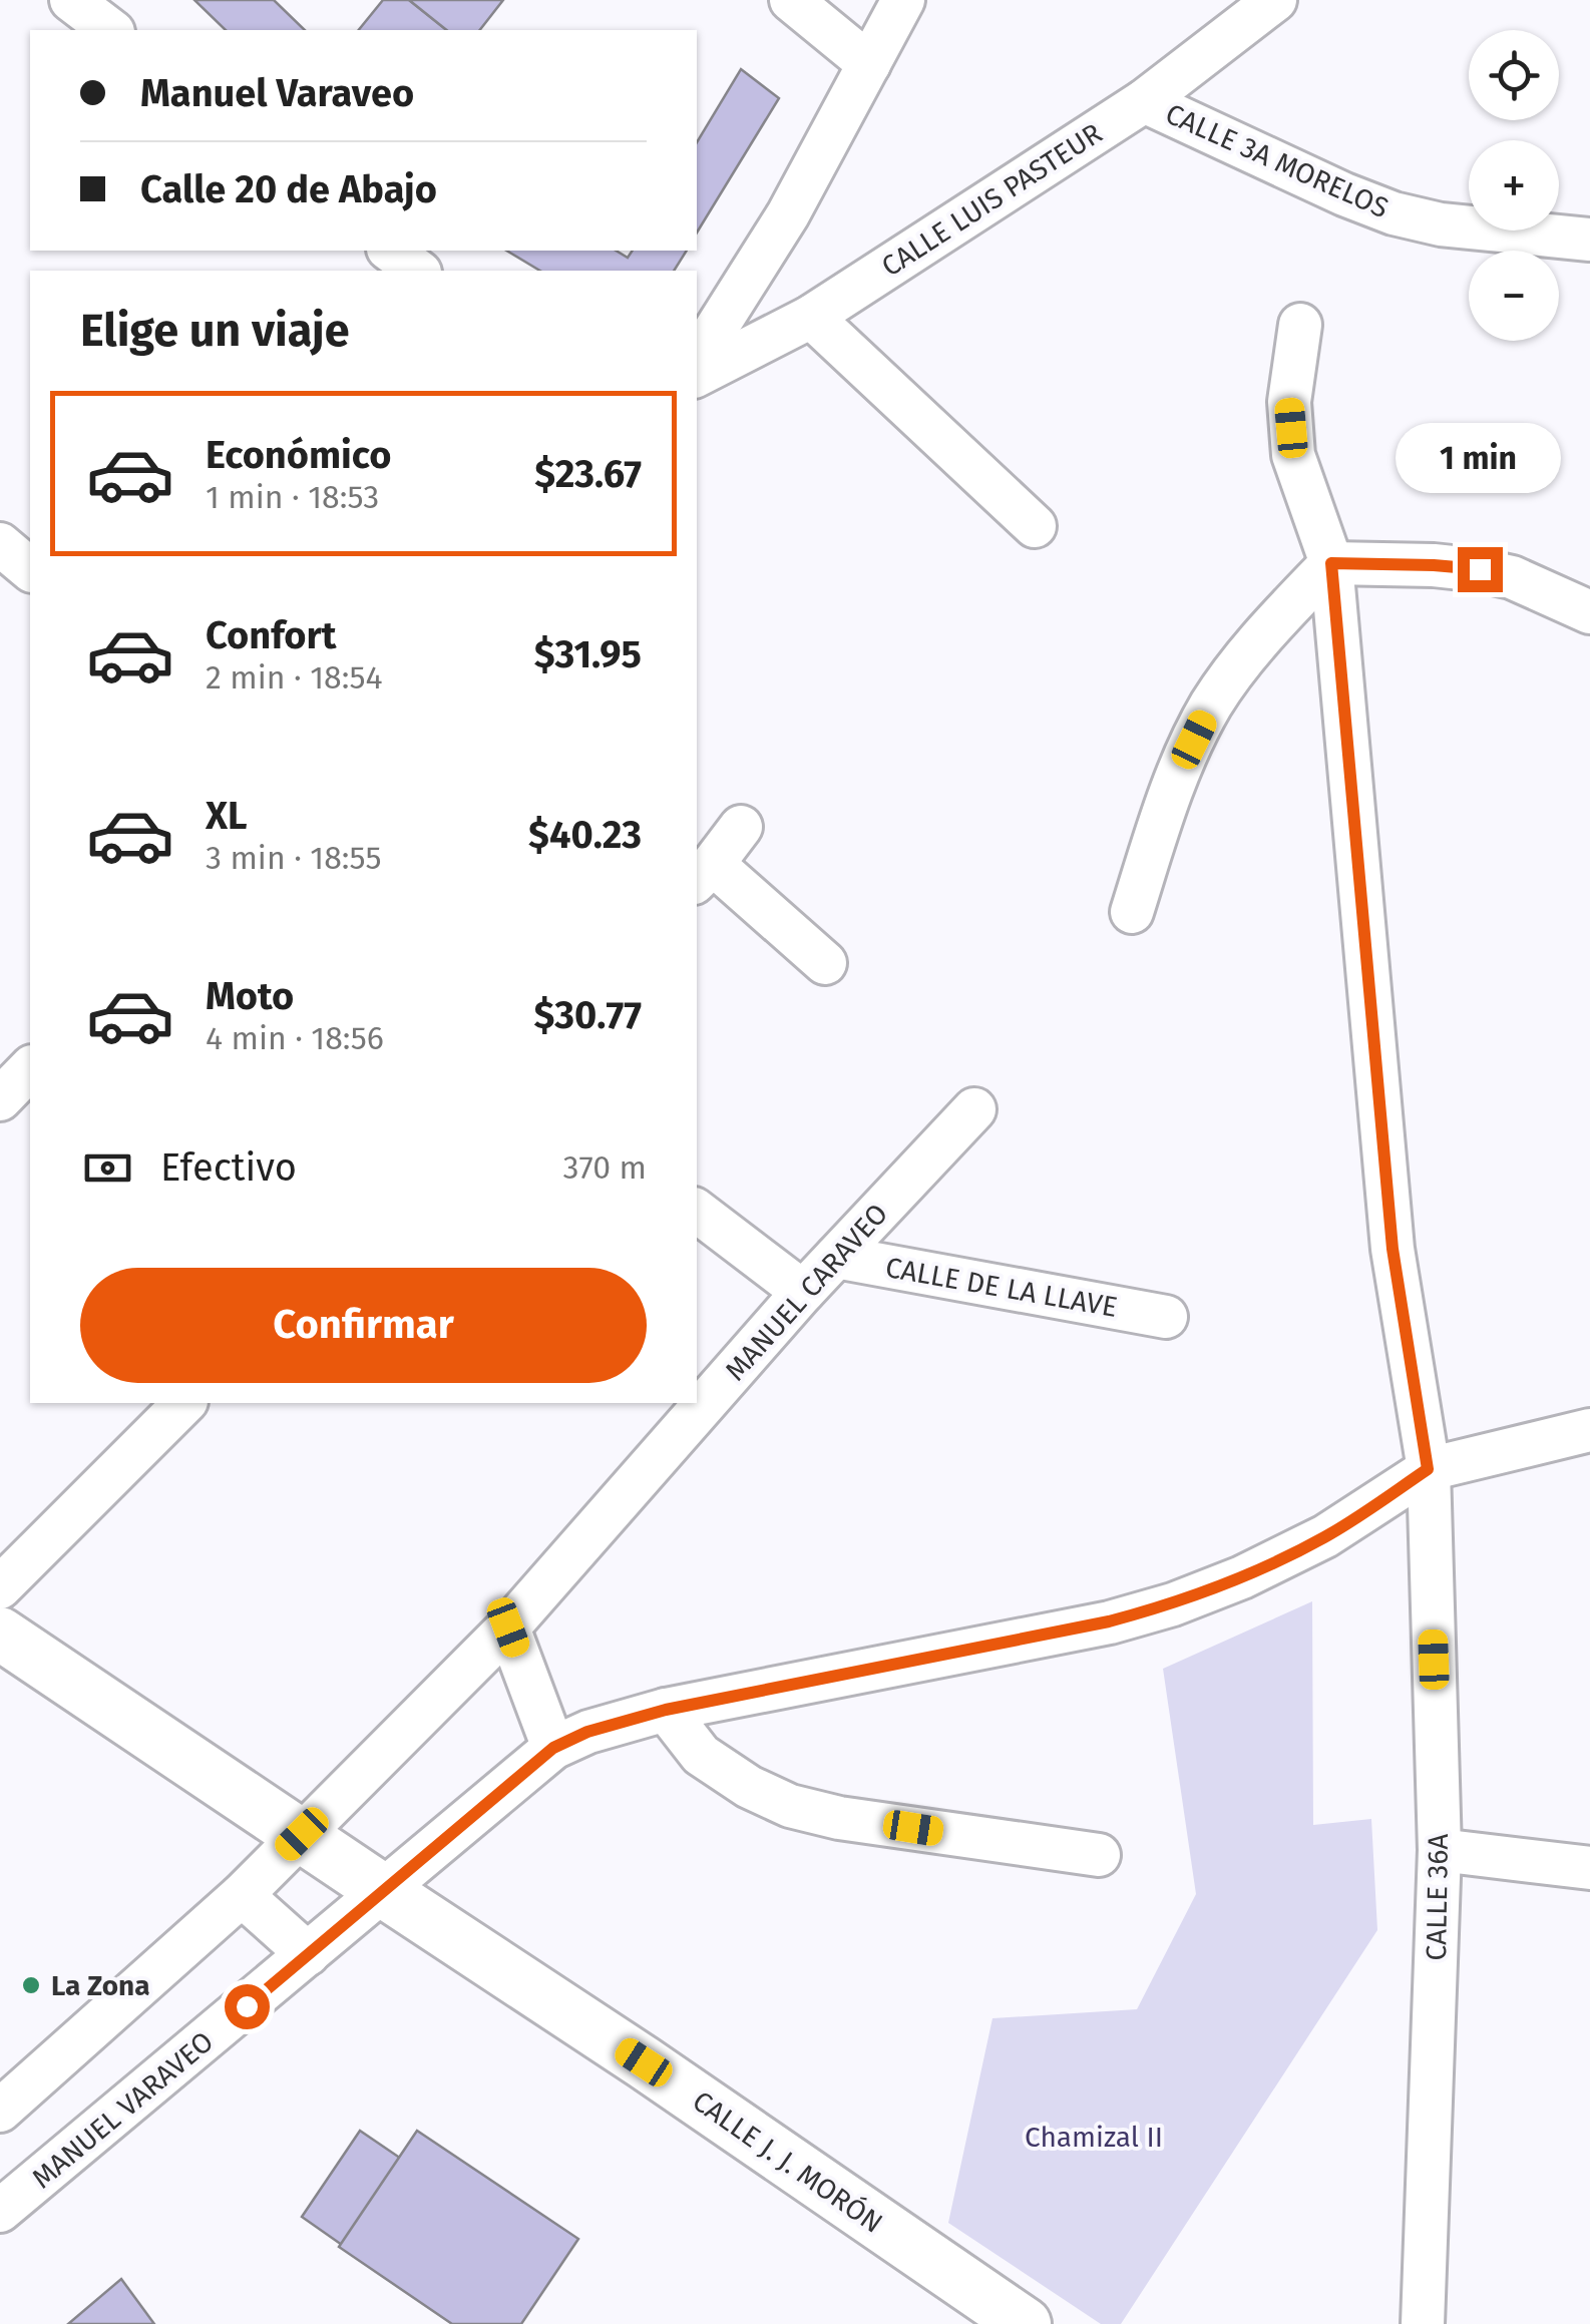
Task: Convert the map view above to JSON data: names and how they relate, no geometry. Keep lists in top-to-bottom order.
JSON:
{
  "streets": {
    "main road": ["CALLE J. J. MORÓN"],
    "street": [
      "CALLE 3A MORELOS",
      "CALLE LUIS PASTEUR",
      "CALLE DE LA LLAVE",
      "MANUEL CARAVEO",
      "CALLE 36A",
      "MANUEL VARAVEO"
    ]
  },
  "crossings": [
    ["CALLE 3A MORELOS", "CALLE LUIS PASTEUR"],
    ["CALLE DE LA LLAVE", "MANUEL CARAVEO"],
    ["MANUEL CARAVEO", "CALLE J. J. MORÓN"],
    ["CALLE 36A", "MANUEL VARAVEO"],
    ["MANUEL VARAVEO", "CALLE J. J. MORÓN"]
  ],
  "parks": ["Chamizal II"],
  "places": ["La Zona"],
  "page": {
    "map_buttons": ["+", "−"],
    "banner": ["Manuel Varaveo", "Calle 20 de Abajo"],
    "heading": "Elige un viaje",
    "list": [
      {
        "name": "Económico",
        "note": "1 min · 18:53",
        "value": "$23.67"
      },
      {
        "name": "Confort",
        "note": "2 min · 18:54",
        "value": "$31.95"
      },
      {
        "name": "XL",
        "note": "3 min · 18:55",
        "value": "$40.23"
      },
      {
        "name": "Moto",
        "note": "4 min · 18:56",
        "value": "$30.77"
      }
    ],
    "bubble": "1 min",
    "pay": ["Efectivo", "370 m"],
    "buttons": "Confirmar"
  }
}
